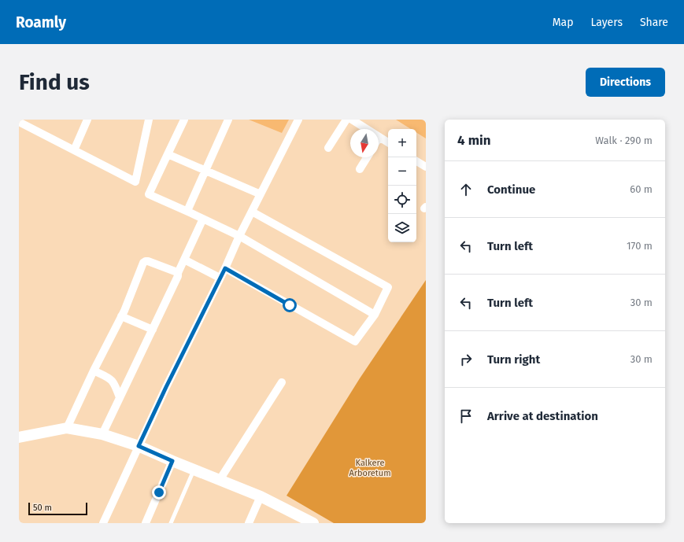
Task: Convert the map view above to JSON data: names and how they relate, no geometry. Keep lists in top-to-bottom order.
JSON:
{
  "parks": ["Kalkere Arboretum"],
  "scale_bar": "50 m",
  "north": "bottom",
  "page": {
    "header": "Roamly",
    "nav": ["Map", "Layers", "Share"],
    "buttons": "Directions",
    "title": "Find us",
    "heading": ["4 min", "Walk · 290 m"],
    "map_buttons": ["+", "−"],
    "list": [
      ["Continue", "60 m"],
      ["Turn left", "170 m"],
      ["Turn left", "30 m"],
      ["Turn right", "30 m"],
      "Arrive at destination"
    ],
    "scale": "50 m"
  }
}
